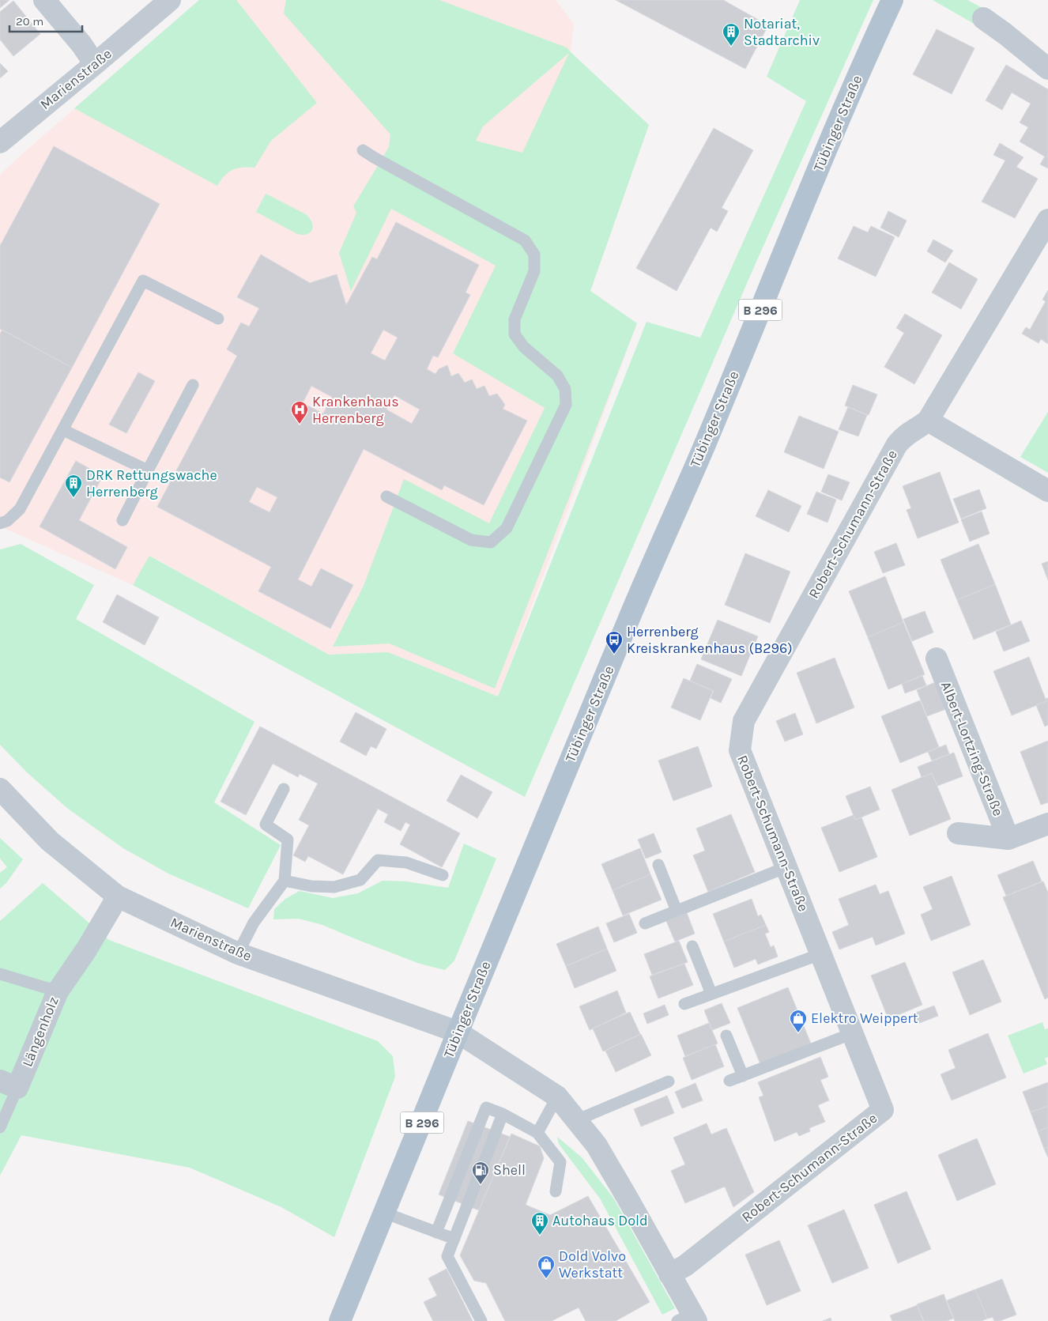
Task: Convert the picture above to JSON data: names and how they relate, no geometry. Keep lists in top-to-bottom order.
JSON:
{
  "streets": {
    "main road": ["Tübinger Straße", "B 296"],
    "street": [
      "Marienstraße",
      "Robert-Schumann-Straße",
      "Albert-Lortzing-Straße",
      "Längenholz"
    ]
  },
  "crossings": [
    ["Marienstraße", "Tübinger Straße"],
    ["Marienstraße", "Robert-Schumann-Straße"]
  ],
  "places": {
    "building": ["Notariat, Stadtarchiv", "DRK Rettungswache Herrenberg", "Autohaus Dold"],
    "hospital": ["Krankenhaus Herrenberg"],
    "bus stop": ["Herrenberg Kreiskrankenhaus (B296)"],
    "shop": ["Elektro Weippert", "Dold Volvo Werkstatt"],
    "fuel station": ["Shell"]
  },
  "scale_bar": "20 m"
}
